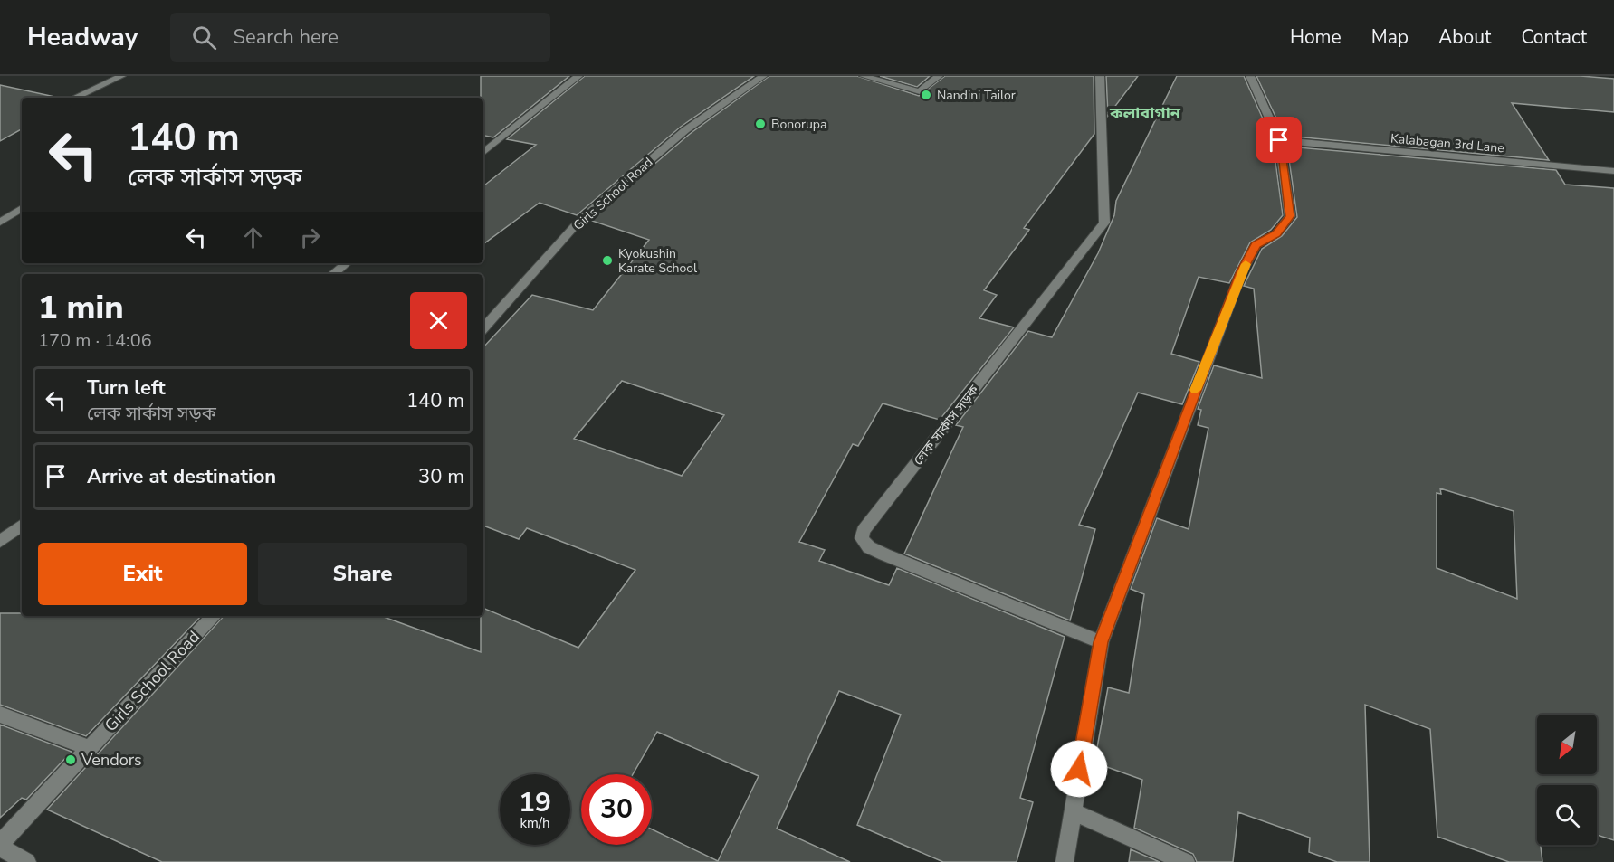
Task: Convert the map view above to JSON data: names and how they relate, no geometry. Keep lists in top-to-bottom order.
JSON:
{
  "streets": {
    "street": ["Kalabagan 3rd Lane", "Girls School Road", "লেক সার্কাস সড়ক"]
  },
  "districts": ["কলাবাগান"],
  "places": [
    "Nandini Tailor",
    "Bonorupa",
    "Kyokushin Karate School",
    "Vendors"
  ],
  "north": "bottom left",
  "page": {
    "header": "Headway",
    "search": "Search here",
    "nav": [
      "Home",
      "Map",
      "About",
      "Contact"
    ],
    "turn": ["140 m", "লেক সার্কাস সড়ক"],
    "heading": ["1 min", "170 m · 14:06"],
    "list": [
      {
        "name": "Turn left",
        "note": "লেক সার্কাস সড়ক",
        "value": "140 m"
      },
      {
        "name": "Arrive at destination",
        "value": "30 m"
      }
    ],
    "buttons": ["Exit", "Share"],
    "speed": "19 km/h",
    "limit": "30"
  }
}
